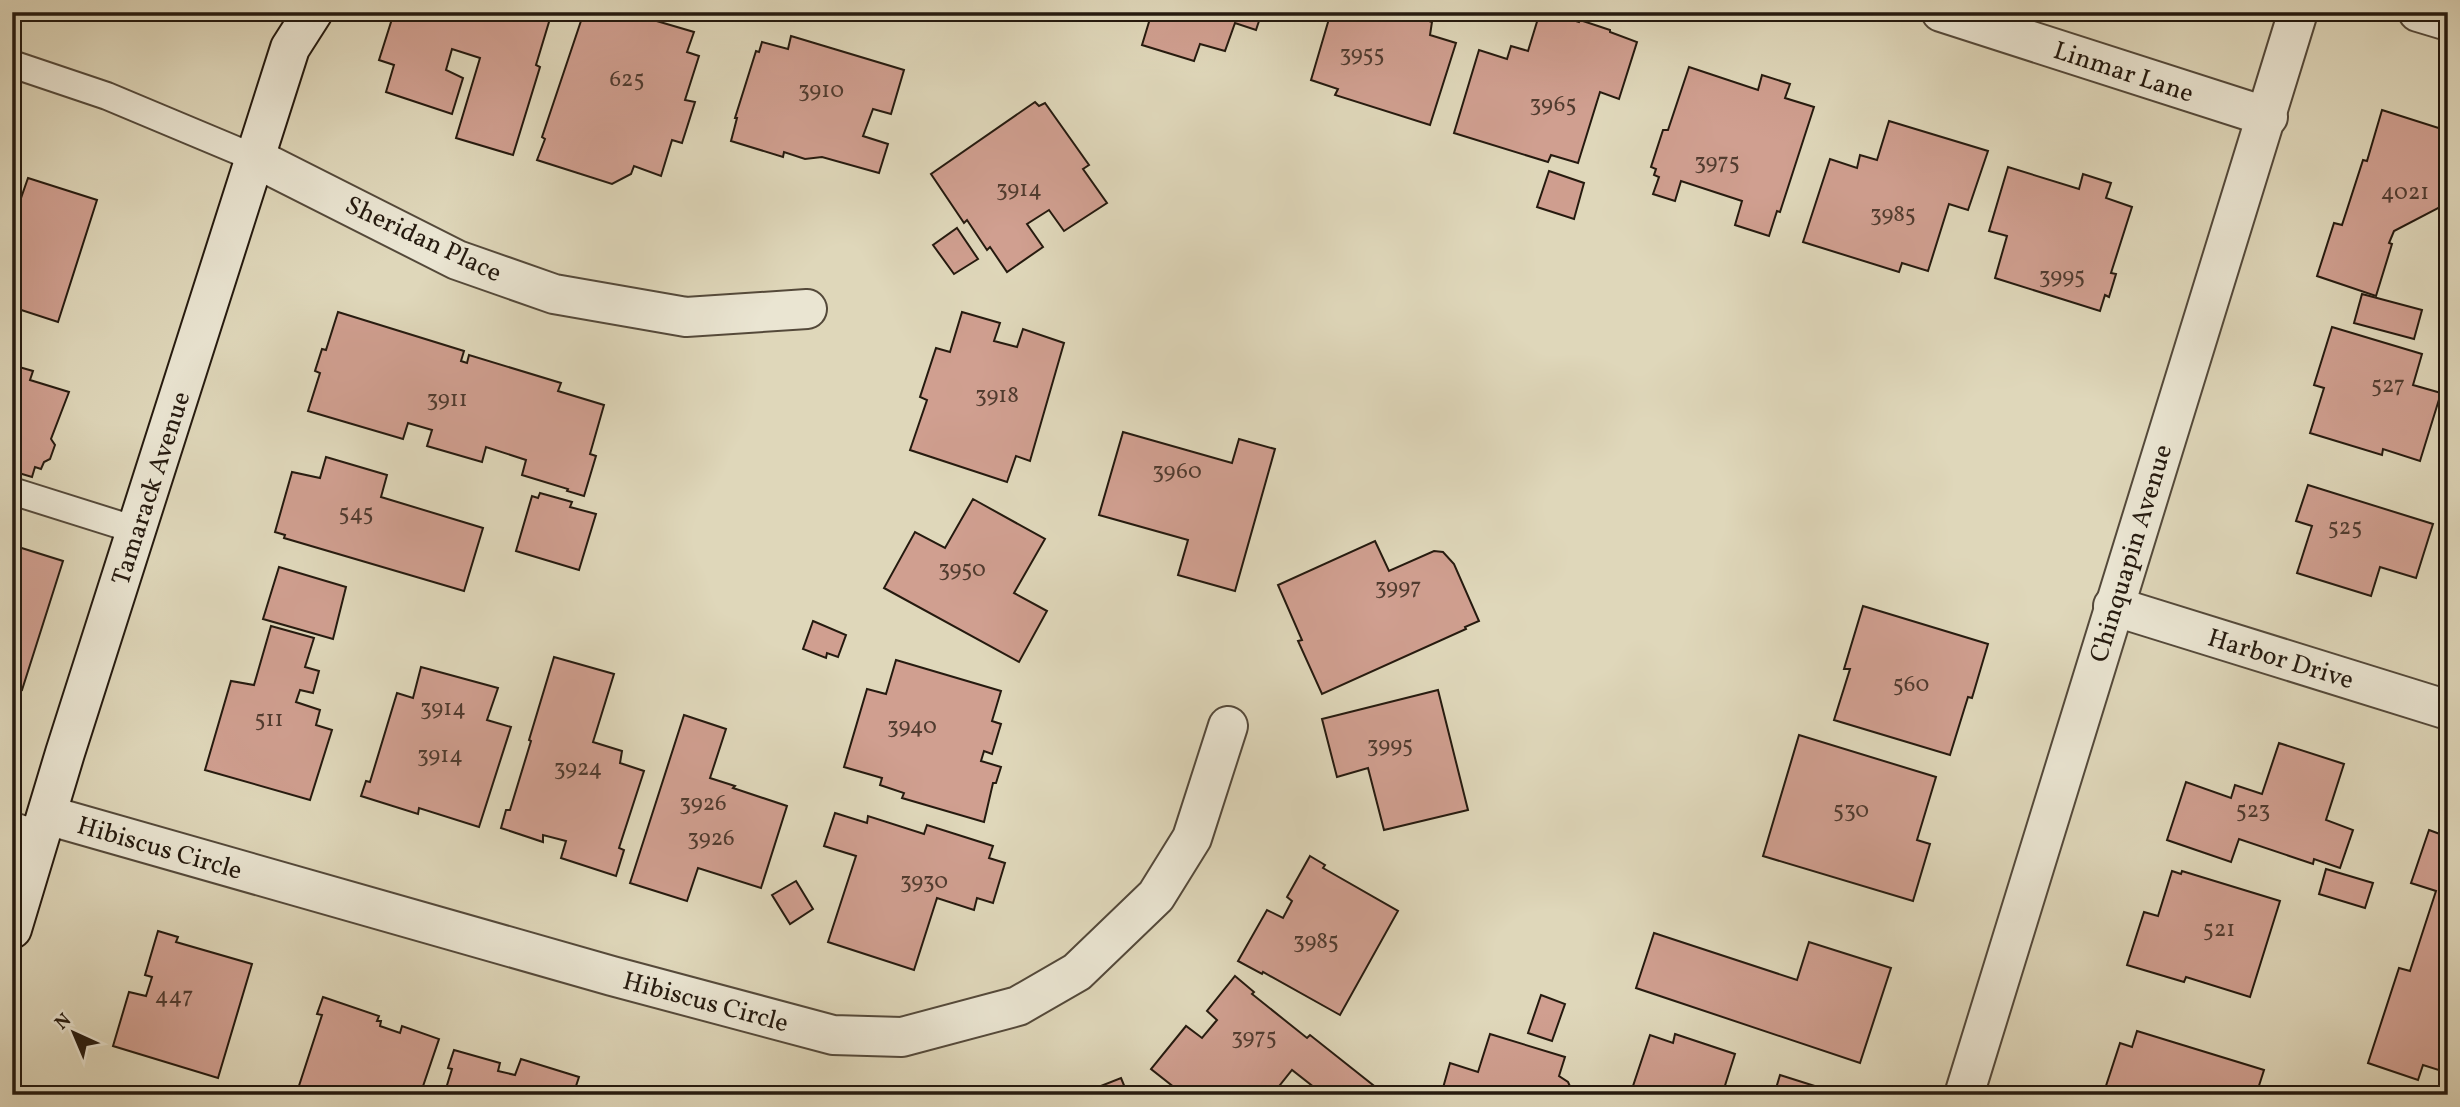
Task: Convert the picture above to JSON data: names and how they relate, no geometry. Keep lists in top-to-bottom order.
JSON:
{
  "streets": {
    "street": [
      "Linmar Lane",
      "Sheridan Place",
      "Tamarack Avenue",
      "Chinquapin Avenue",
      "Harbor Drive",
      "Hibiscus Circle"
    ]
  },
  "crossings": [
    ["Linmar Lane", "Chinquapin Avenue"],
    ["Sheridan Place", "Tamarack Avenue"],
    ["Tamarack Avenue", "Hibiscus Circle"],
    ["Chinquapin Avenue", "Harbor Drive"]
  ],
  "house_numbers": [
    "3955",
    "625",
    "3910",
    "3965",
    "3975",
    "3914",
    "4021",
    "3985",
    "3995",
    "527",
    "3918",
    "3911",
    "3960",
    "545",
    "525",
    "3950",
    "3997",
    "560",
    "3914",
    "511",
    "3940",
    "3995",
    "3914",
    "3924",
    "3926",
    "530",
    "523",
    "3926",
    "3930",
    "521",
    "3985",
    "447",
    "3975"
  ],
  "north": "top left"
}
